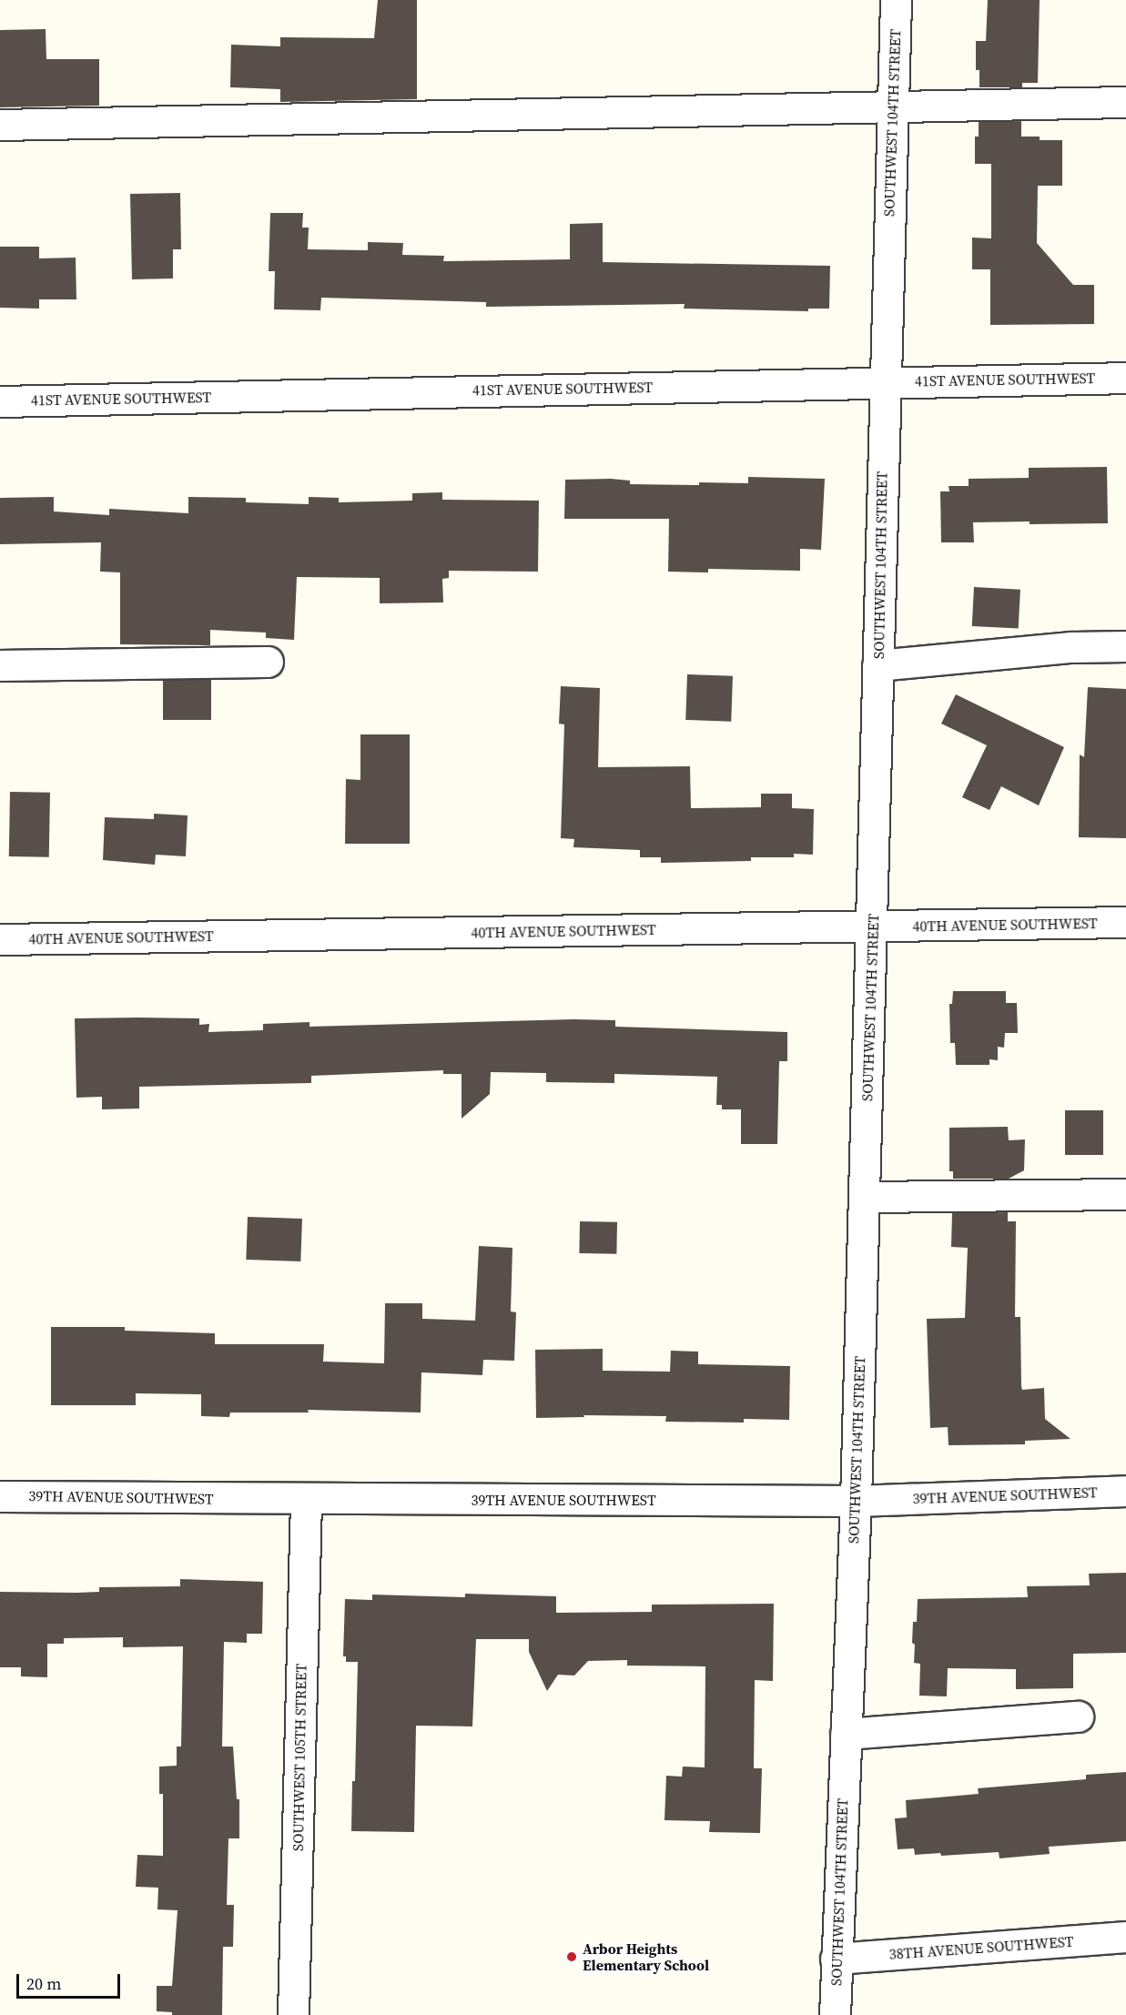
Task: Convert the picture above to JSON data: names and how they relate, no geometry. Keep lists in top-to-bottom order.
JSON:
{
  "streets": {
    "street": [
      "SOUTHWEST 104TH STREET",
      "41ST AVENUE SOUTHWEST",
      "40TH AVENUE SOUTHWEST",
      "39TH AVENUE SOUTHWEST",
      "SOUTHWEST 105TH STREET",
      "38TH AVENUE SOUTHWEST"
    ]
  },
  "crossings": [
    ["SOUTHWEST 104TH STREET", "41ST AVENUE SOUTHWEST"],
    ["SOUTHWEST 104TH STREET", "40TH AVENUE SOUTHWEST"],
    ["SOUTHWEST 104TH STREET", "39TH AVENUE SOUTHWEST"],
    ["SOUTHWEST 104TH STREET", "38TH AVENUE SOUTHWEST"],
    ["39TH AVENUE SOUTHWEST", "SOUTHWEST 105TH STREET"]
  ],
  "places": ["Arbor Heights Elementary School"],
  "scale_bar": "20 m"
}
